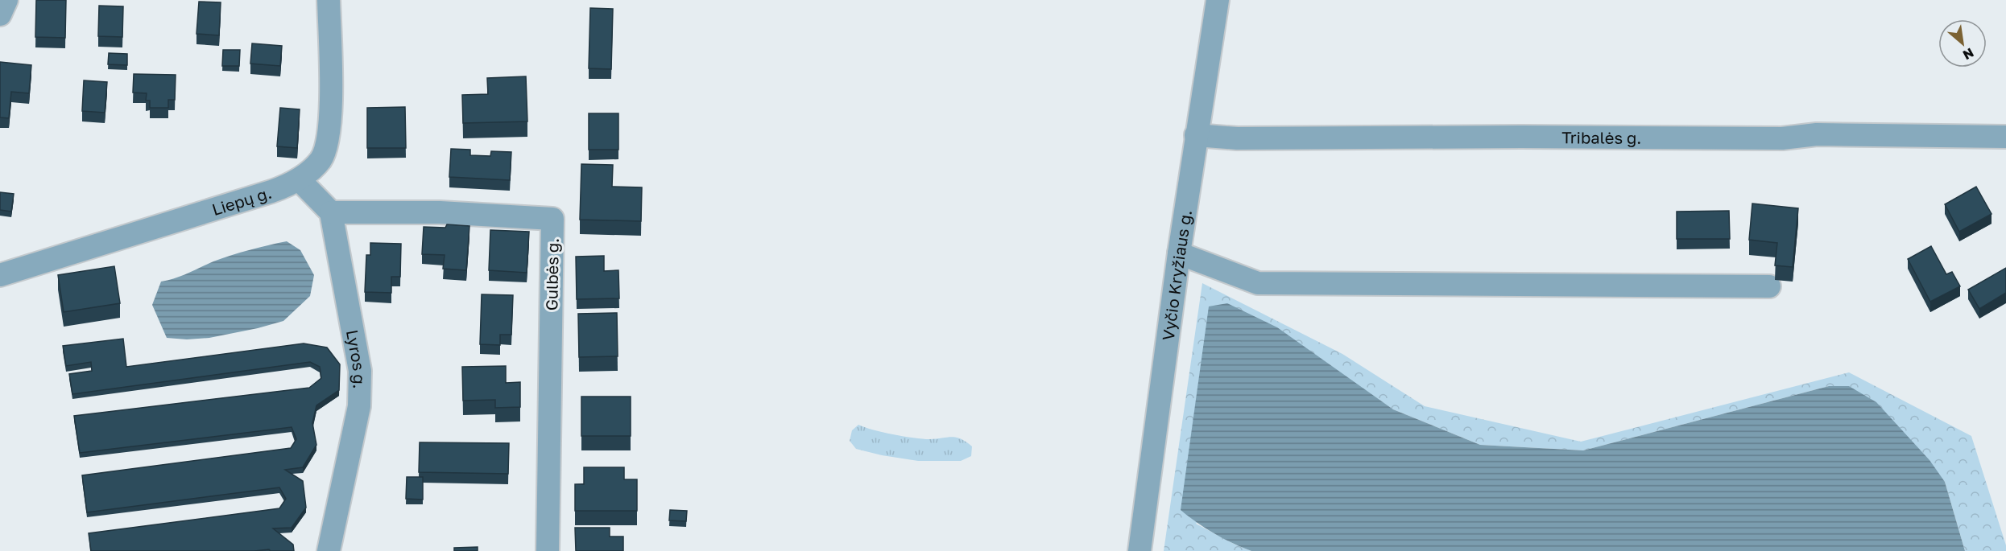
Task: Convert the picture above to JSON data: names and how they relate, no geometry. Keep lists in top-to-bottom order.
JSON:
{
  "streets": {
    "street": [
      "Tribalės g.",
      "Liepų g.",
      "Gulbės g.",
      "Vyčio Kryžiaus g.",
      "Lyros g."
    ]
  },
  "crossings": [
    ["Tribalės g.", "Vyčio Kryžiaus g."],
    ["Gulbės g.", "Lyros g."]
  ],
  "north": "bottom right"
}
